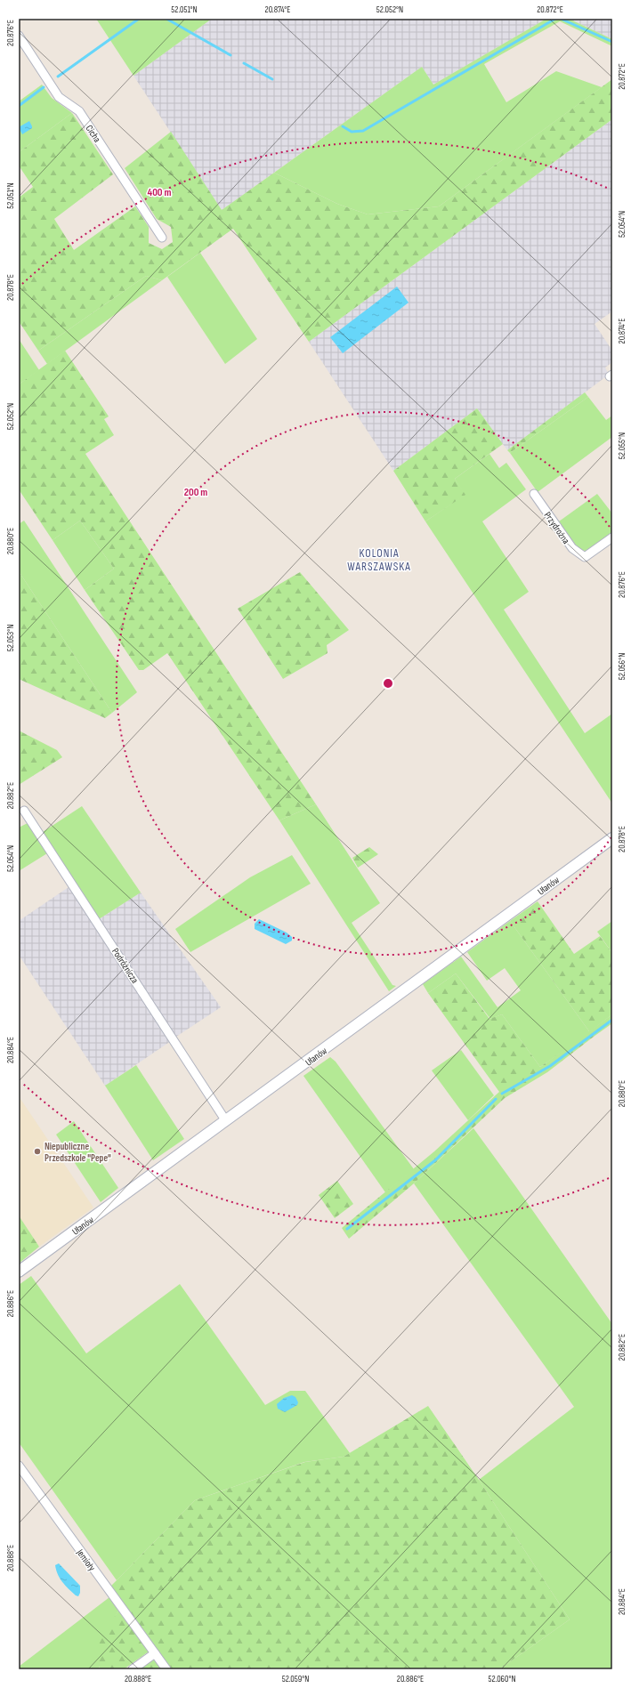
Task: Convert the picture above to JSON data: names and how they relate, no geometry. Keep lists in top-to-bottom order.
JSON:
{
  "streets": {
    "street": [
      "Cicha",
      "Przydrożna",
      "Ułanów",
      "Podróżnicza",
      "Jemioły"
    ]
  },
  "crossings": [
    ["Ułanów", "Podróżnicza"]
  ],
  "districts": ["KOLONIA WARSZAWSKA"],
  "places": ["Niepubliczne Przedszkole \"Pepe\""],
  "coordinates": [
    "52.051°N",
    "20.874°E",
    "52.052°N",
    "20.872°E",
    "20.876°E",
    "52.054°N",
    "20.878°E",
    "52.055°N",
    "20.880°E",
    "52.053°N",
    "52.056°N",
    "20.882°E",
    "20.884°E",
    "20.886°E",
    "20.888°E",
    "52.059°N",
    "52.060°N"
  ],
  "rings": ["400 m", "200 m"]
}
